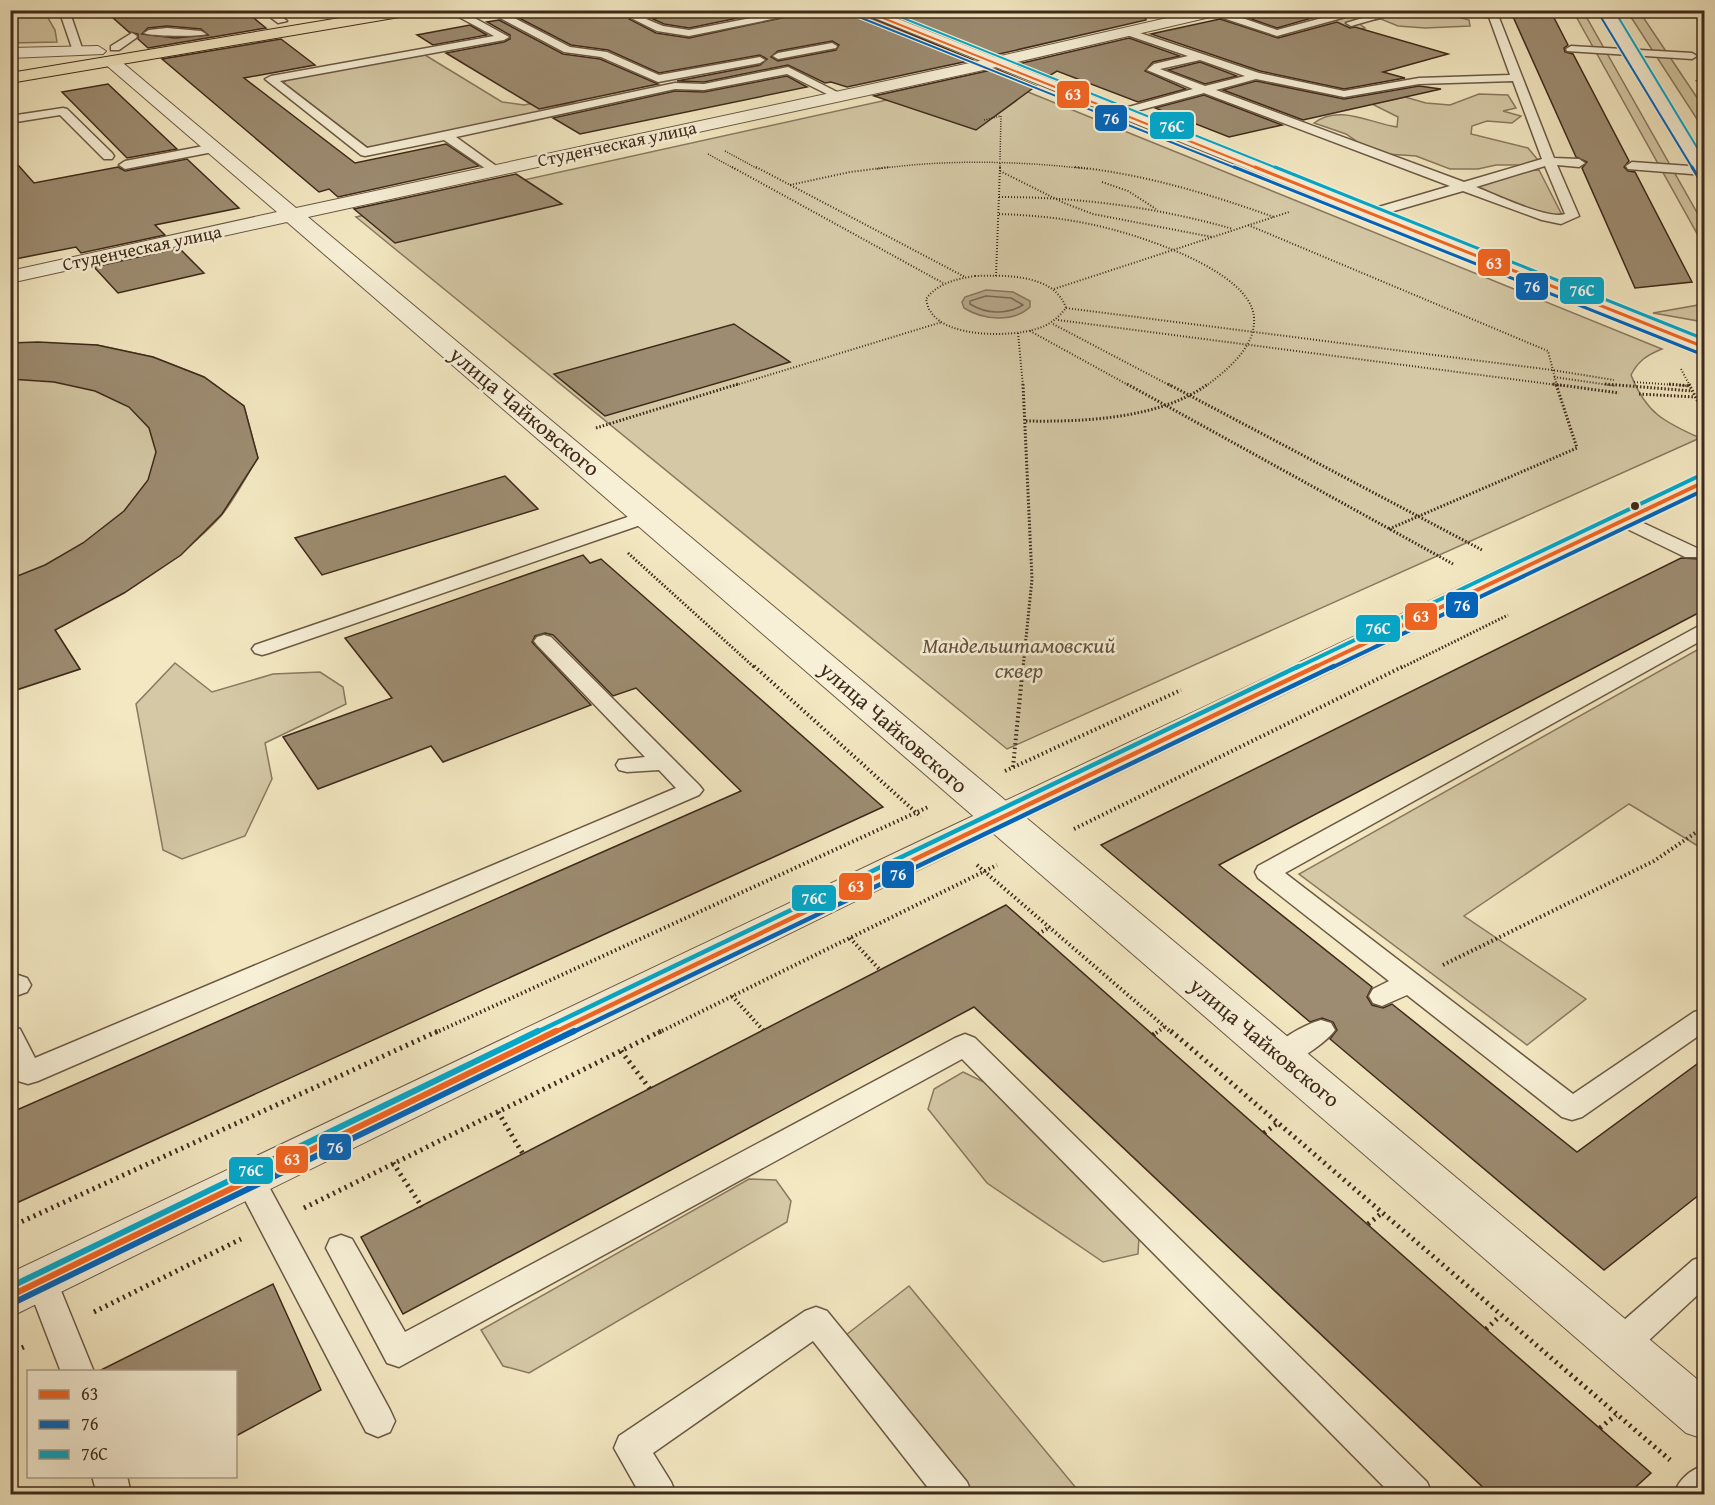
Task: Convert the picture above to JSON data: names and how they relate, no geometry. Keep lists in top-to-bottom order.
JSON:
{
  "streets": {
    "street": ["Студенческая улица", "улица Чайковского"]
  },
  "crossings": [
    ["Студенческая улица", "улица Чайковского"]
  ],
  "parks": ["Мандельштамовский сквер"],
  "lines": ["transit line 63", "transit line 76С", "transit line 76"],
  "legend": ["63", "76", "76С"]
}
